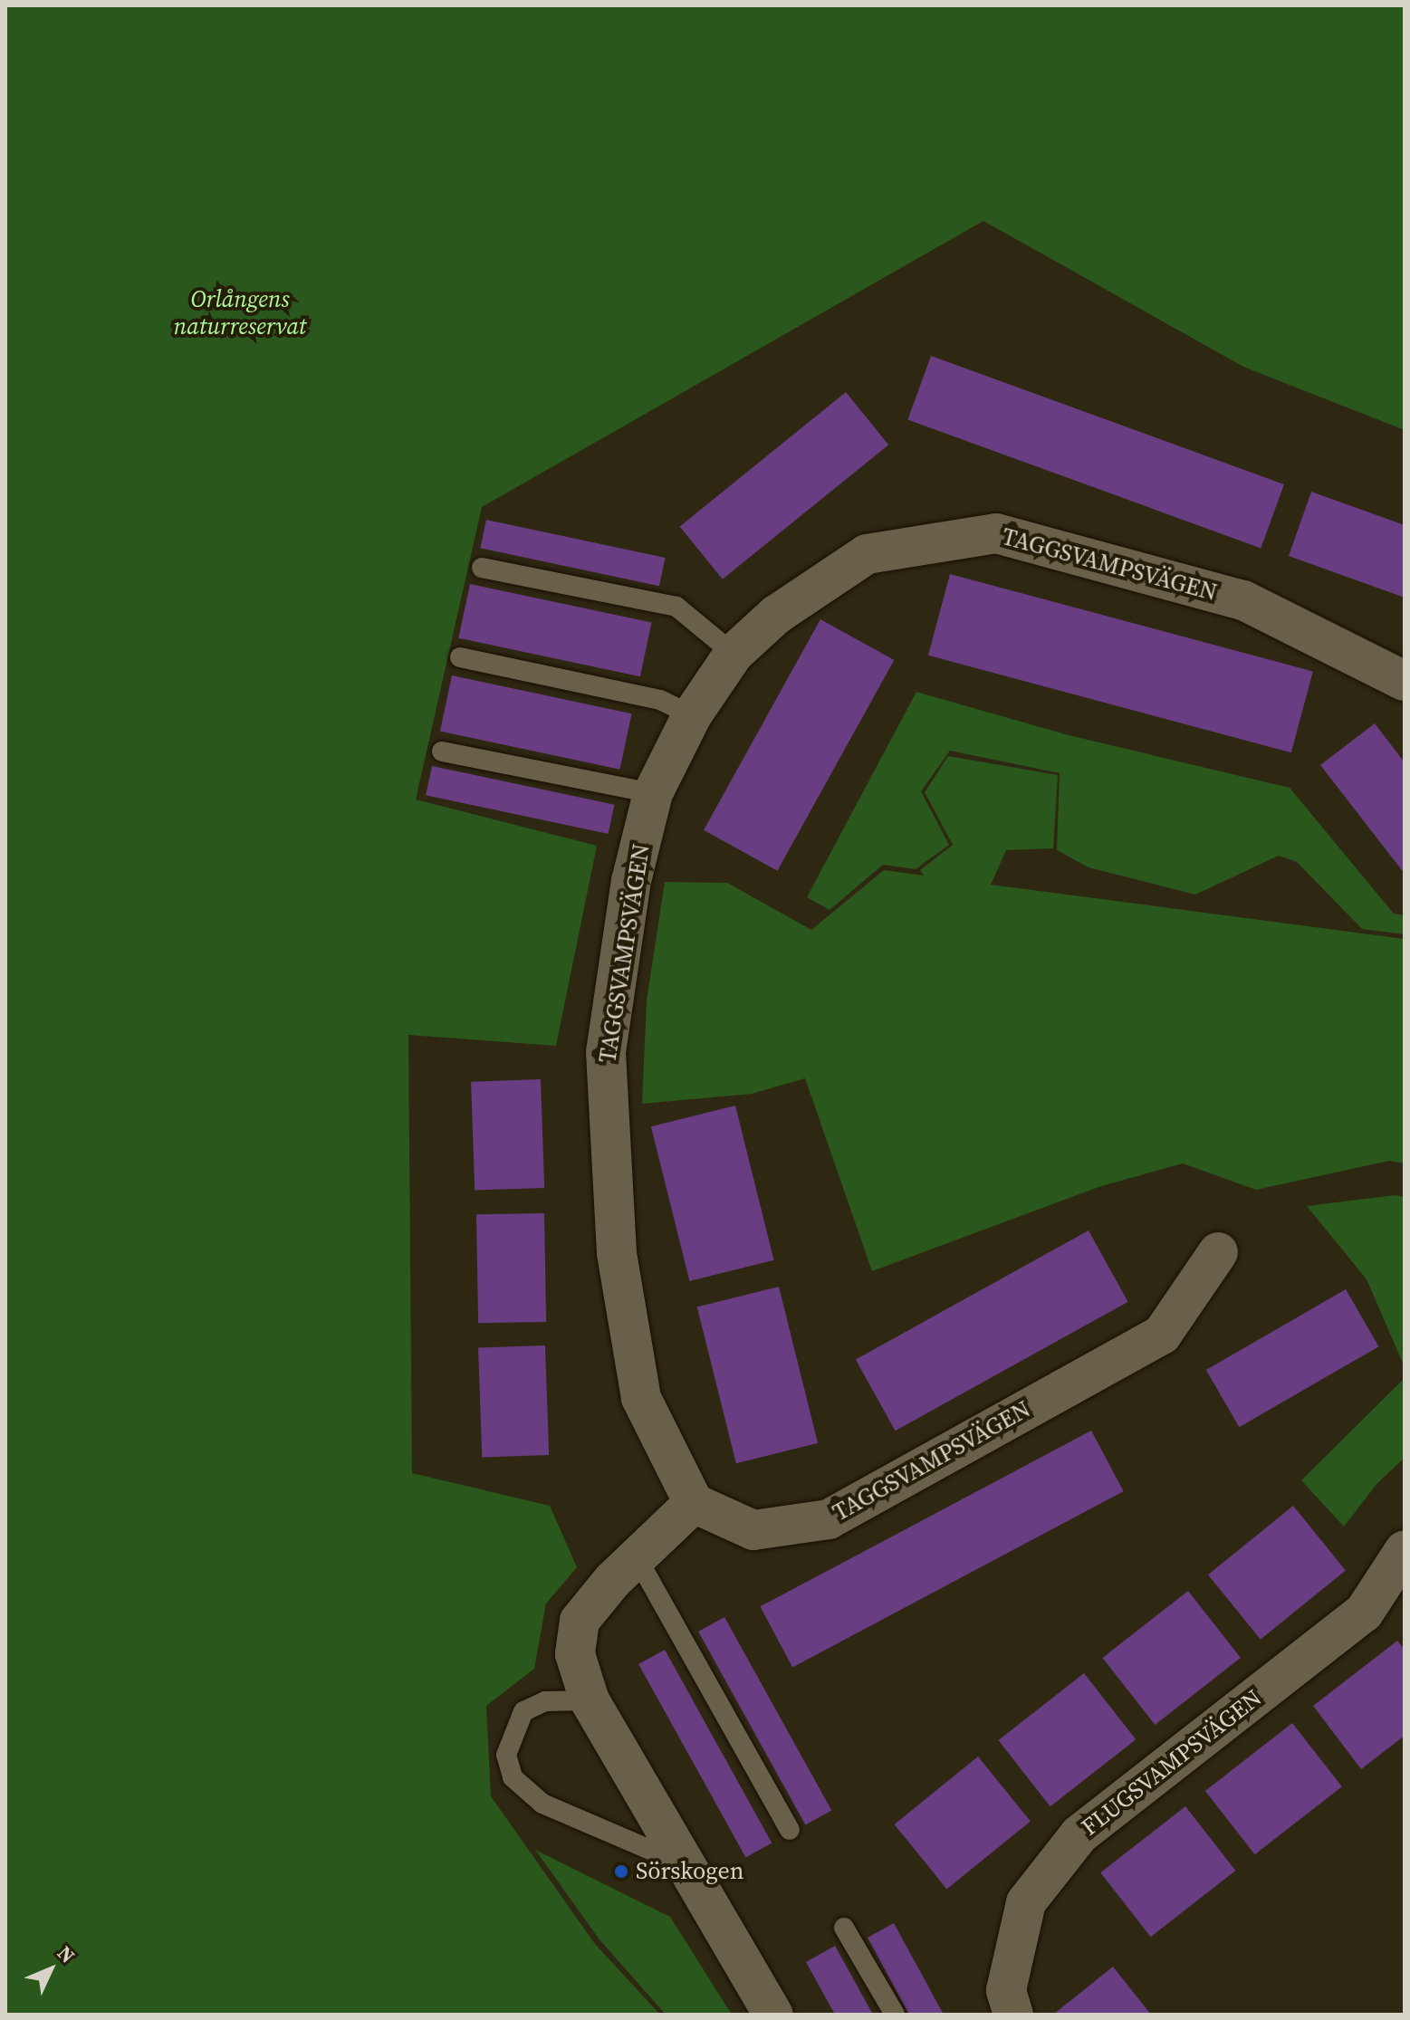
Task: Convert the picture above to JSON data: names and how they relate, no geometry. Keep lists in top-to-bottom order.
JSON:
{
  "streets": {
    "street": ["TAGGSVAMPSVÄGEN", "FLUGSVAMPSVÄGEN"]
  },
  "parks": ["Orlångens naturreservat"],
  "places": ["Sörskogen"],
  "north": "top right"
}
